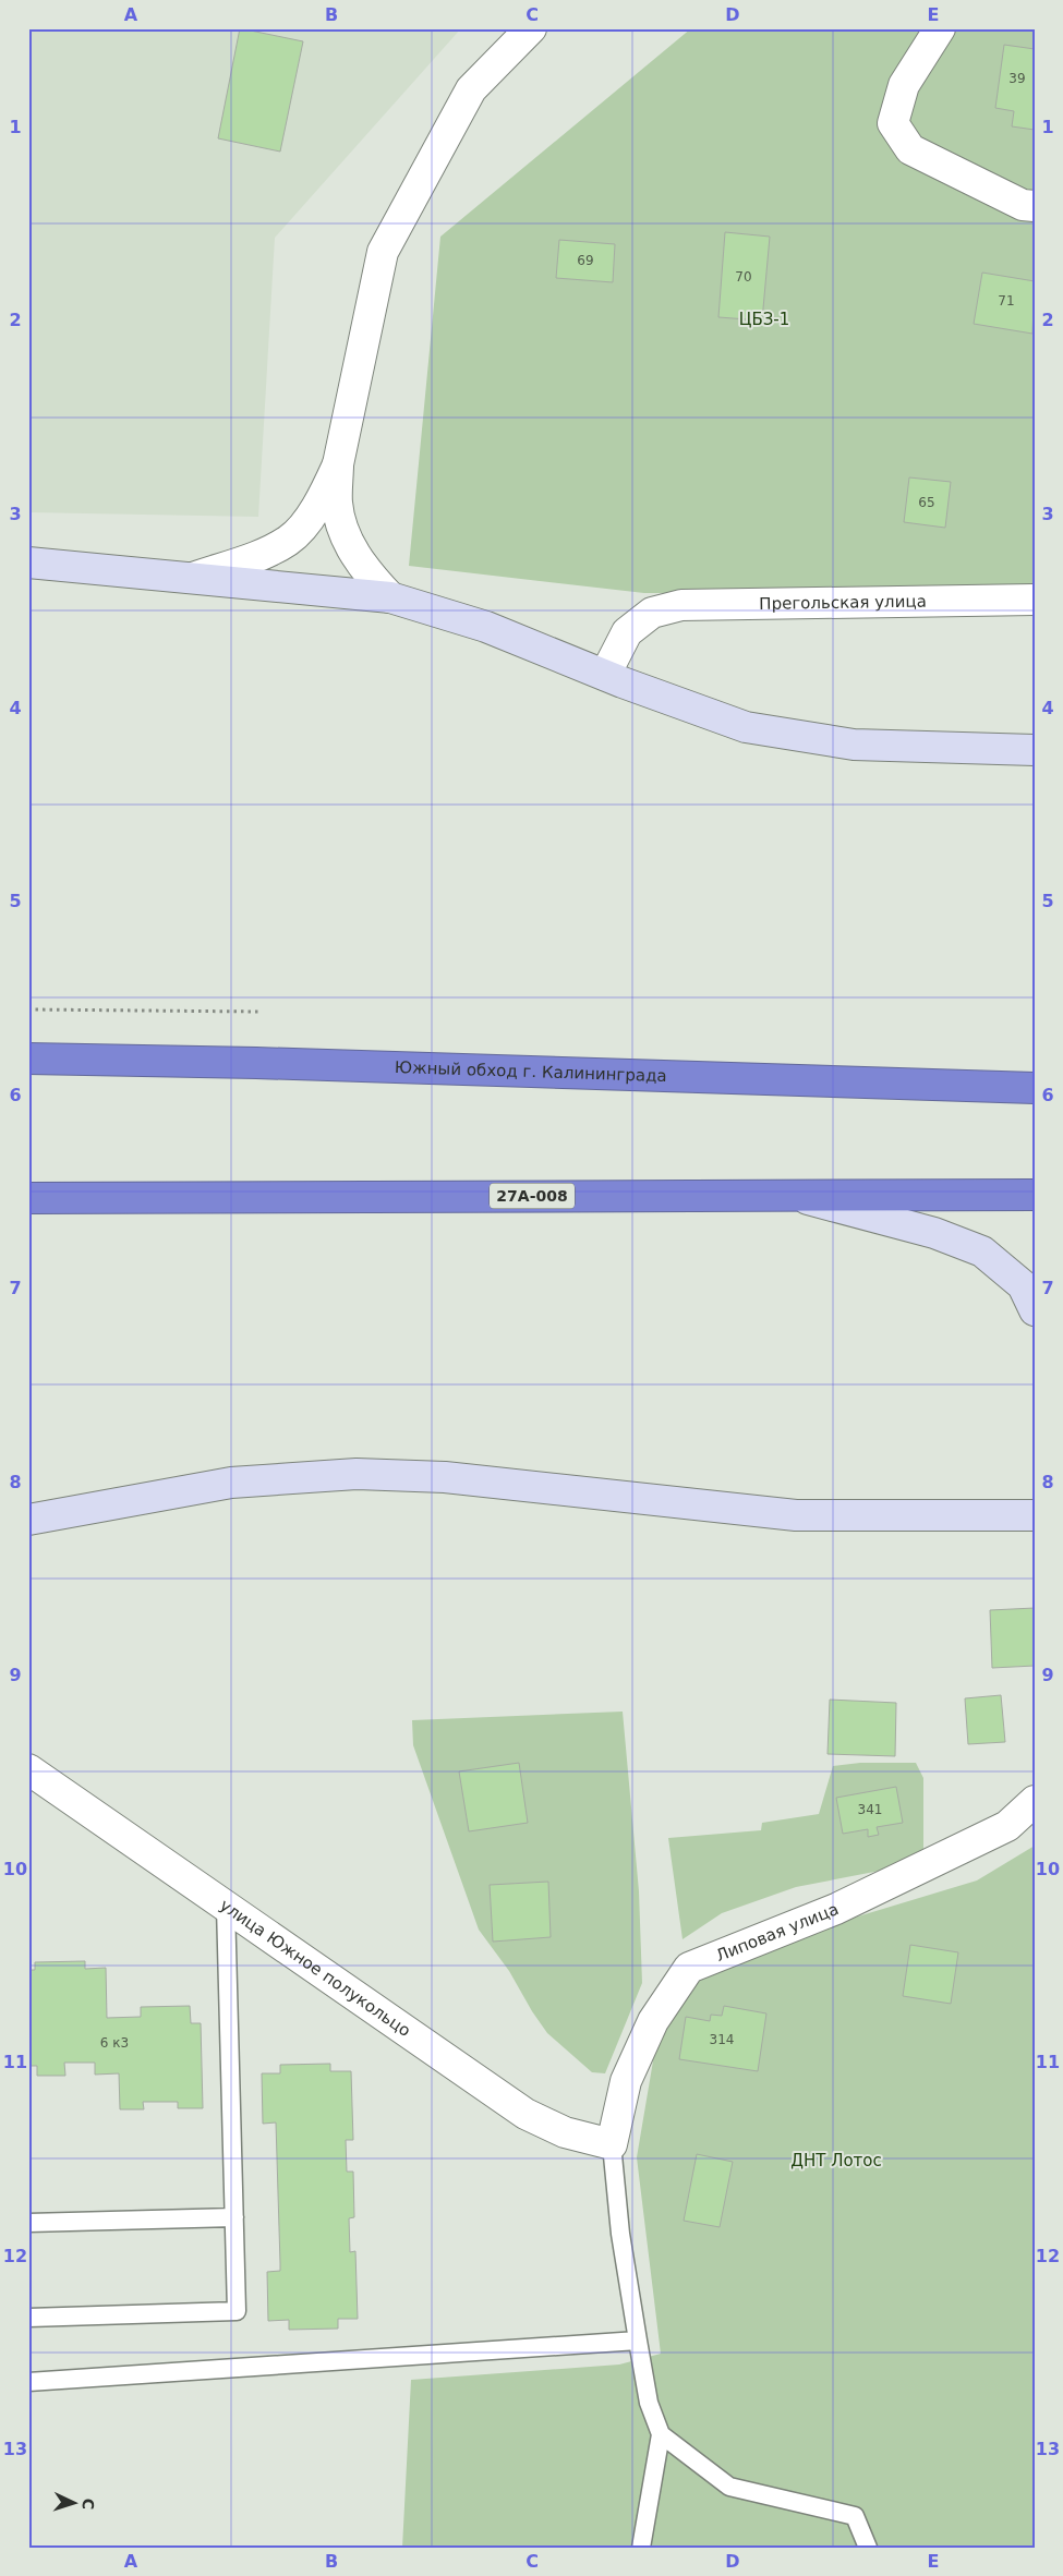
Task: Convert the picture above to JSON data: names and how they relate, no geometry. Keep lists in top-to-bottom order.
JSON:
{
  "streets": {
    "highway": ["Южный обход г. Калининграда", "27А-008"],
    "street": ["Прегольская улица", "Липовая улица", "улица Южное полукольцо"]
  },
  "crossings": [
    ["Липовая улица", "улица Южное полукольцо"]
  ],
  "parks": ["ЦБЗ-1", "ДНТ Лотос"],
  "house_numbers": [
    "39",
    "69",
    "70",
    "71",
    "65",
    "341",
    "314",
    "6 к3"
  ],
  "north": "right",
  "grid": {
    "columns": [
      "A",
      "B",
      "C",
      "D",
      "E"
    ],
    "rows": [
      "1",
      "2",
      "3",
      "4",
      "5",
      "6",
      "7",
      "8",
      "9",
      "10",
      "11",
      "12",
      "13"
    ]
  }
}
